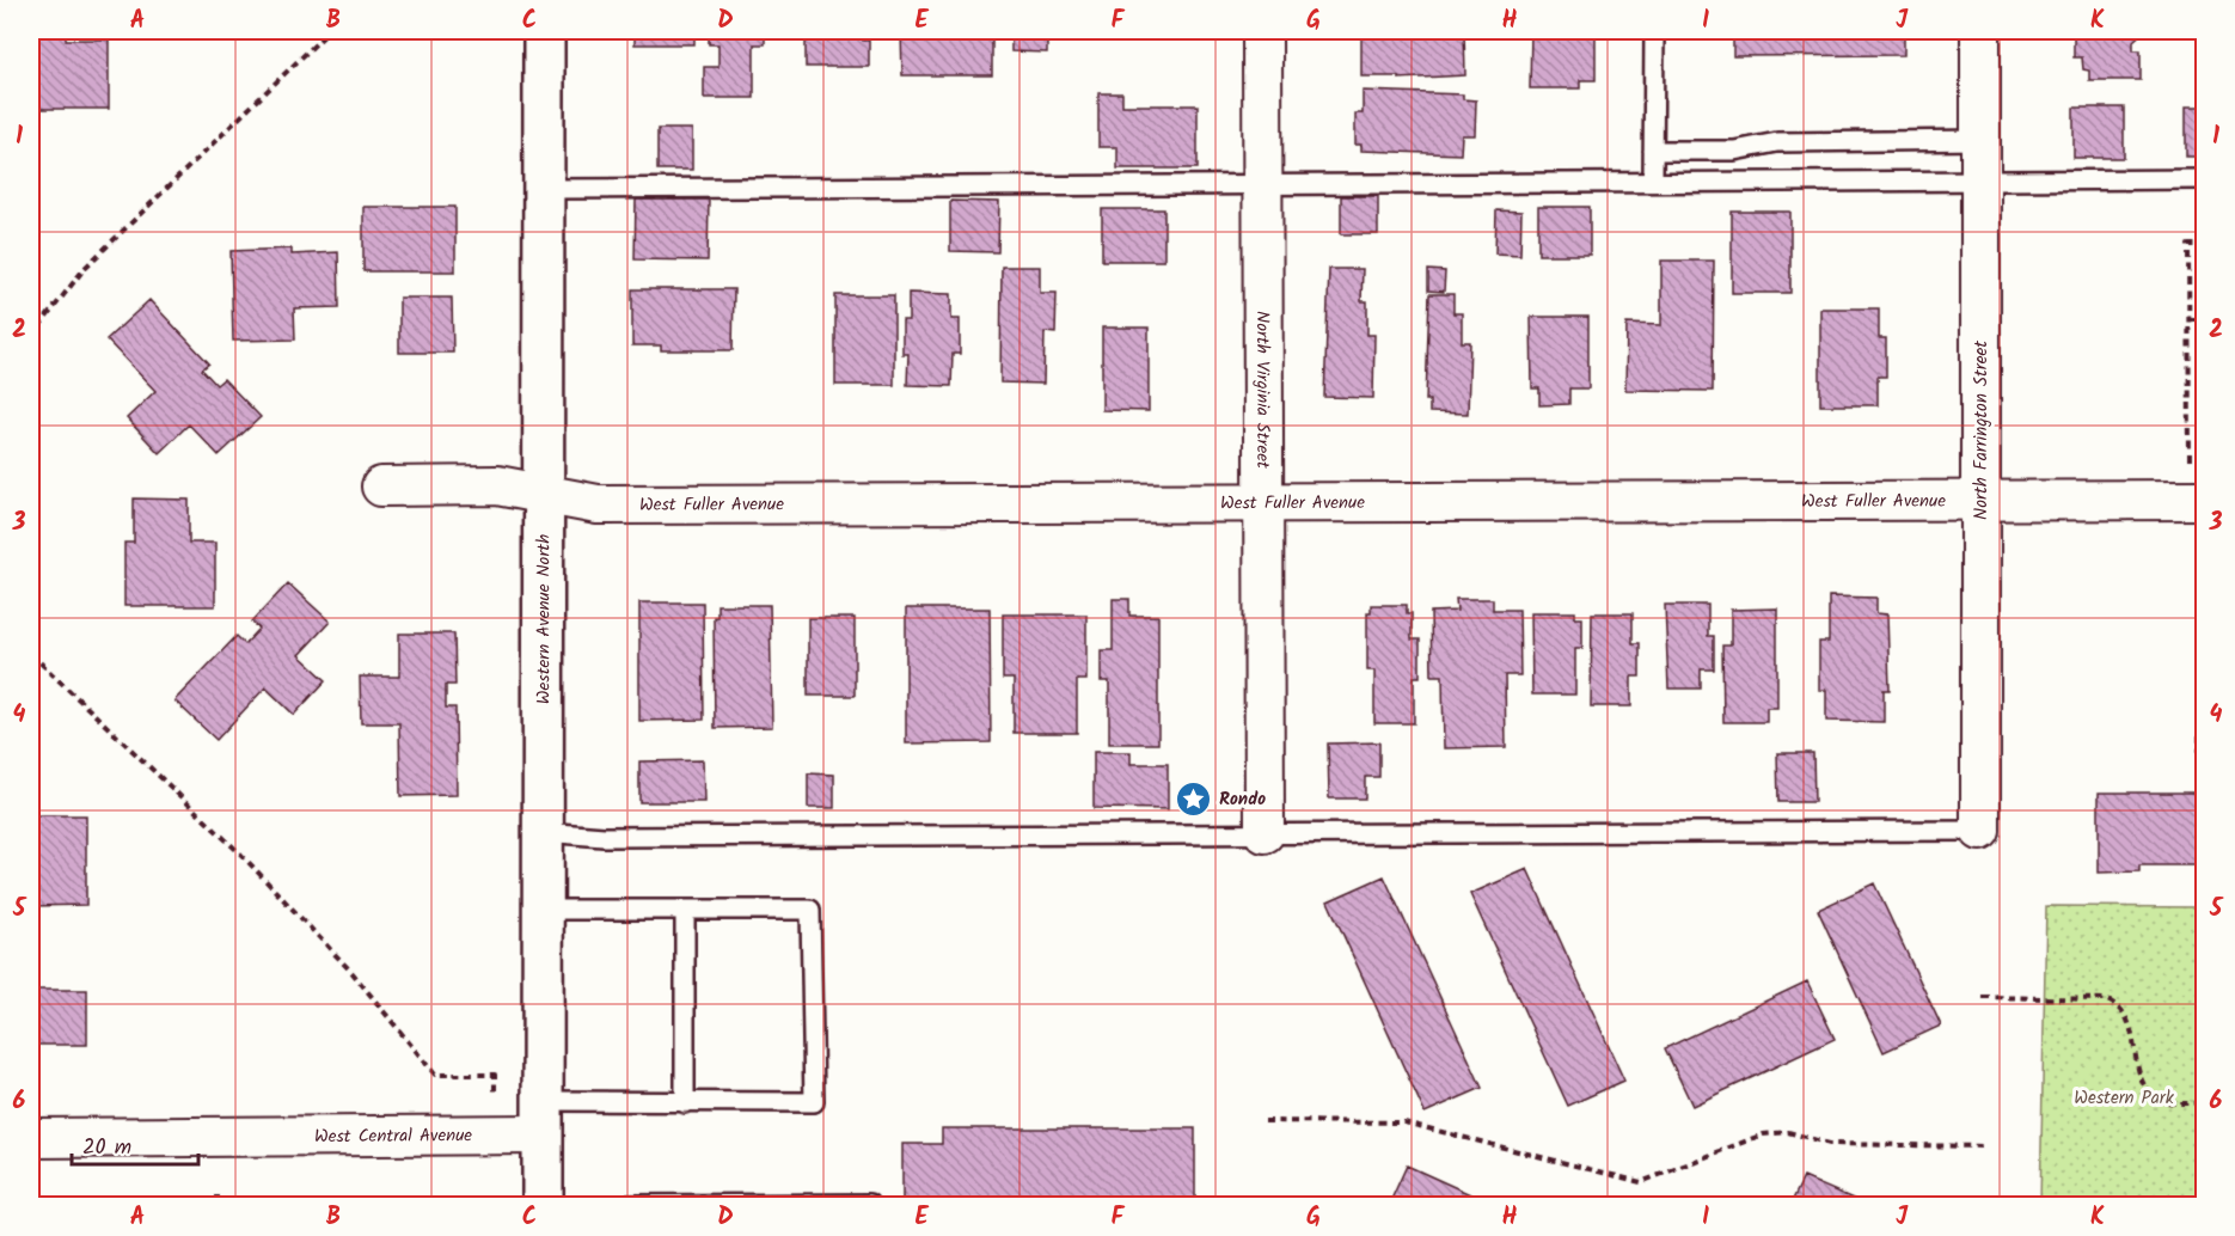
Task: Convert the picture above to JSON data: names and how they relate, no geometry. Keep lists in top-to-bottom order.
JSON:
{
  "streets": {
    "street": [
      "North Virginia Street",
      "North Farrington Street",
      "West Fuller Avenue",
      "Western Avenue North",
      "West Central Avenue"
    ]
  },
  "crossings": [
    ["North Virginia Street", "West Fuller Avenue"],
    ["North Farrington Street", "West Fuller Avenue"],
    ["West Fuller Avenue", "Western Avenue North"],
    ["Western Avenue North", "West Central Avenue"]
  ],
  "parks": ["Western Park"],
  "places": {
    "place": ["Rondo"]
  },
  "scale_bar": "20 m",
  "grid": {
    "columns": [
      "A",
      "B",
      "C",
      "D",
      "E",
      "F",
      "G",
      "H",
      "I",
      "J",
      "K"
    ],
    "rows": [
      "1",
      "2",
      "3",
      "4",
      "5",
      "6"
    ]
  }
}
